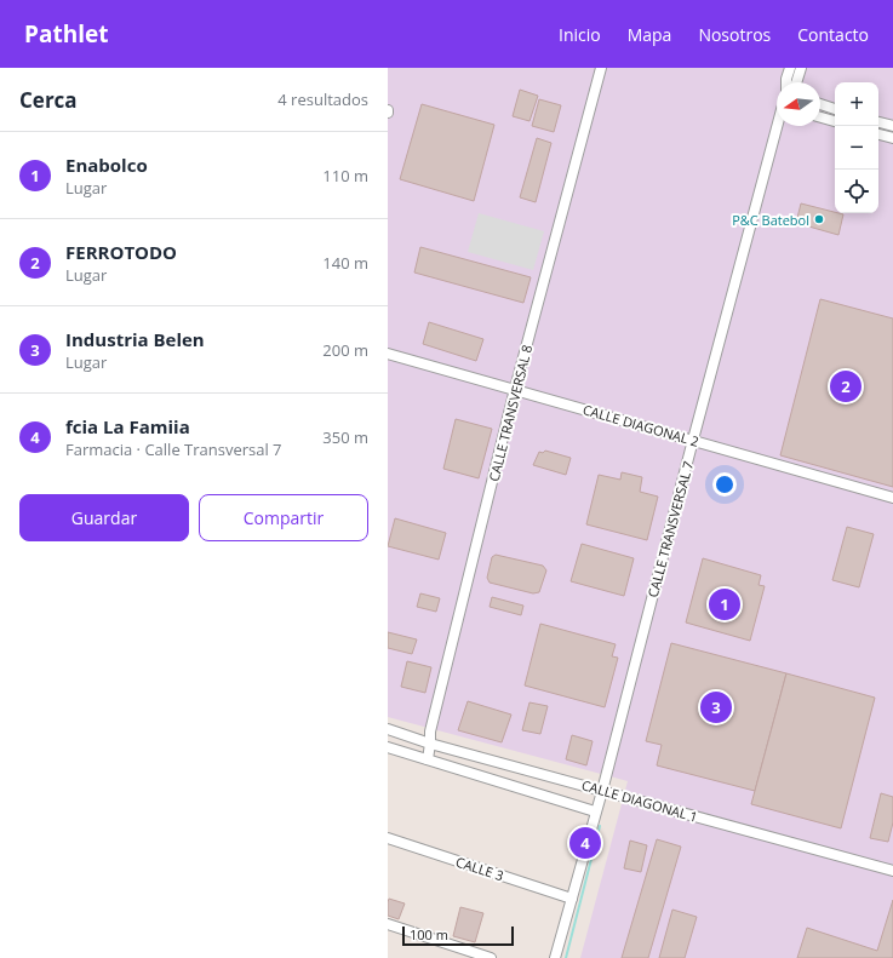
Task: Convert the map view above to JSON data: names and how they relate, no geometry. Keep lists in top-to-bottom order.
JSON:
{
  "streets": {
    "street": [
      "CALLE TRANSVERSAL 8",
      "CALLE DIAGONAL 2",
      "CALLE TRANSVERSAL 7",
      "CALLE DIAGONAL 1",
      "CALLE 3"
    ]
  },
  "crossings": [
    ["CALLE TRANSVERSAL 8", "CALLE DIAGONAL 2"],
    ["CALLE TRANSVERSAL 8", "CALLE DIAGONAL 1"],
    ["CALLE DIAGONAL 2", "CALLE TRANSVERSAL 7"],
    ["CALLE TRANSVERSAL 7", "CALLE DIAGONAL 1"],
    ["CALLE TRANSVERSAL 7", "CALLE 3"]
  ],
  "places": ["P&C Batebol"],
  "scale_bar": "100 m",
  "north": "left",
  "page": {
    "header": "Pathlet",
    "nav": [
      "Inicio",
      "Mapa",
      "Nosotros",
      "Contacto"
    ],
    "heading": ["Cerca", "4 resultados"],
    "map_buttons": ["+", "−"],
    "list": [
      {
        "mark": "1",
        "name": "Enabolco",
        "note": "Lugar",
        "value": "110 m"
      },
      {
        "mark": "2",
        "name": "FERROTODO",
        "note": "Lugar",
        "value": "140 m"
      },
      {
        "mark": "3",
        "name": "Industria Belen",
        "note": "Lugar",
        "value": "200 m"
      },
      {
        "mark": "4",
        "name": "fcia La Famiia",
        "note": "Farmacia · Calle Transversal 7",
        "value": "350 m"
      }
    ],
    "pins": [
      "2",
      "1",
      "3",
      "4"
    ],
    "buttons": ["Guardar", "Compartir"],
    "scale": "100 m"
  }
}
